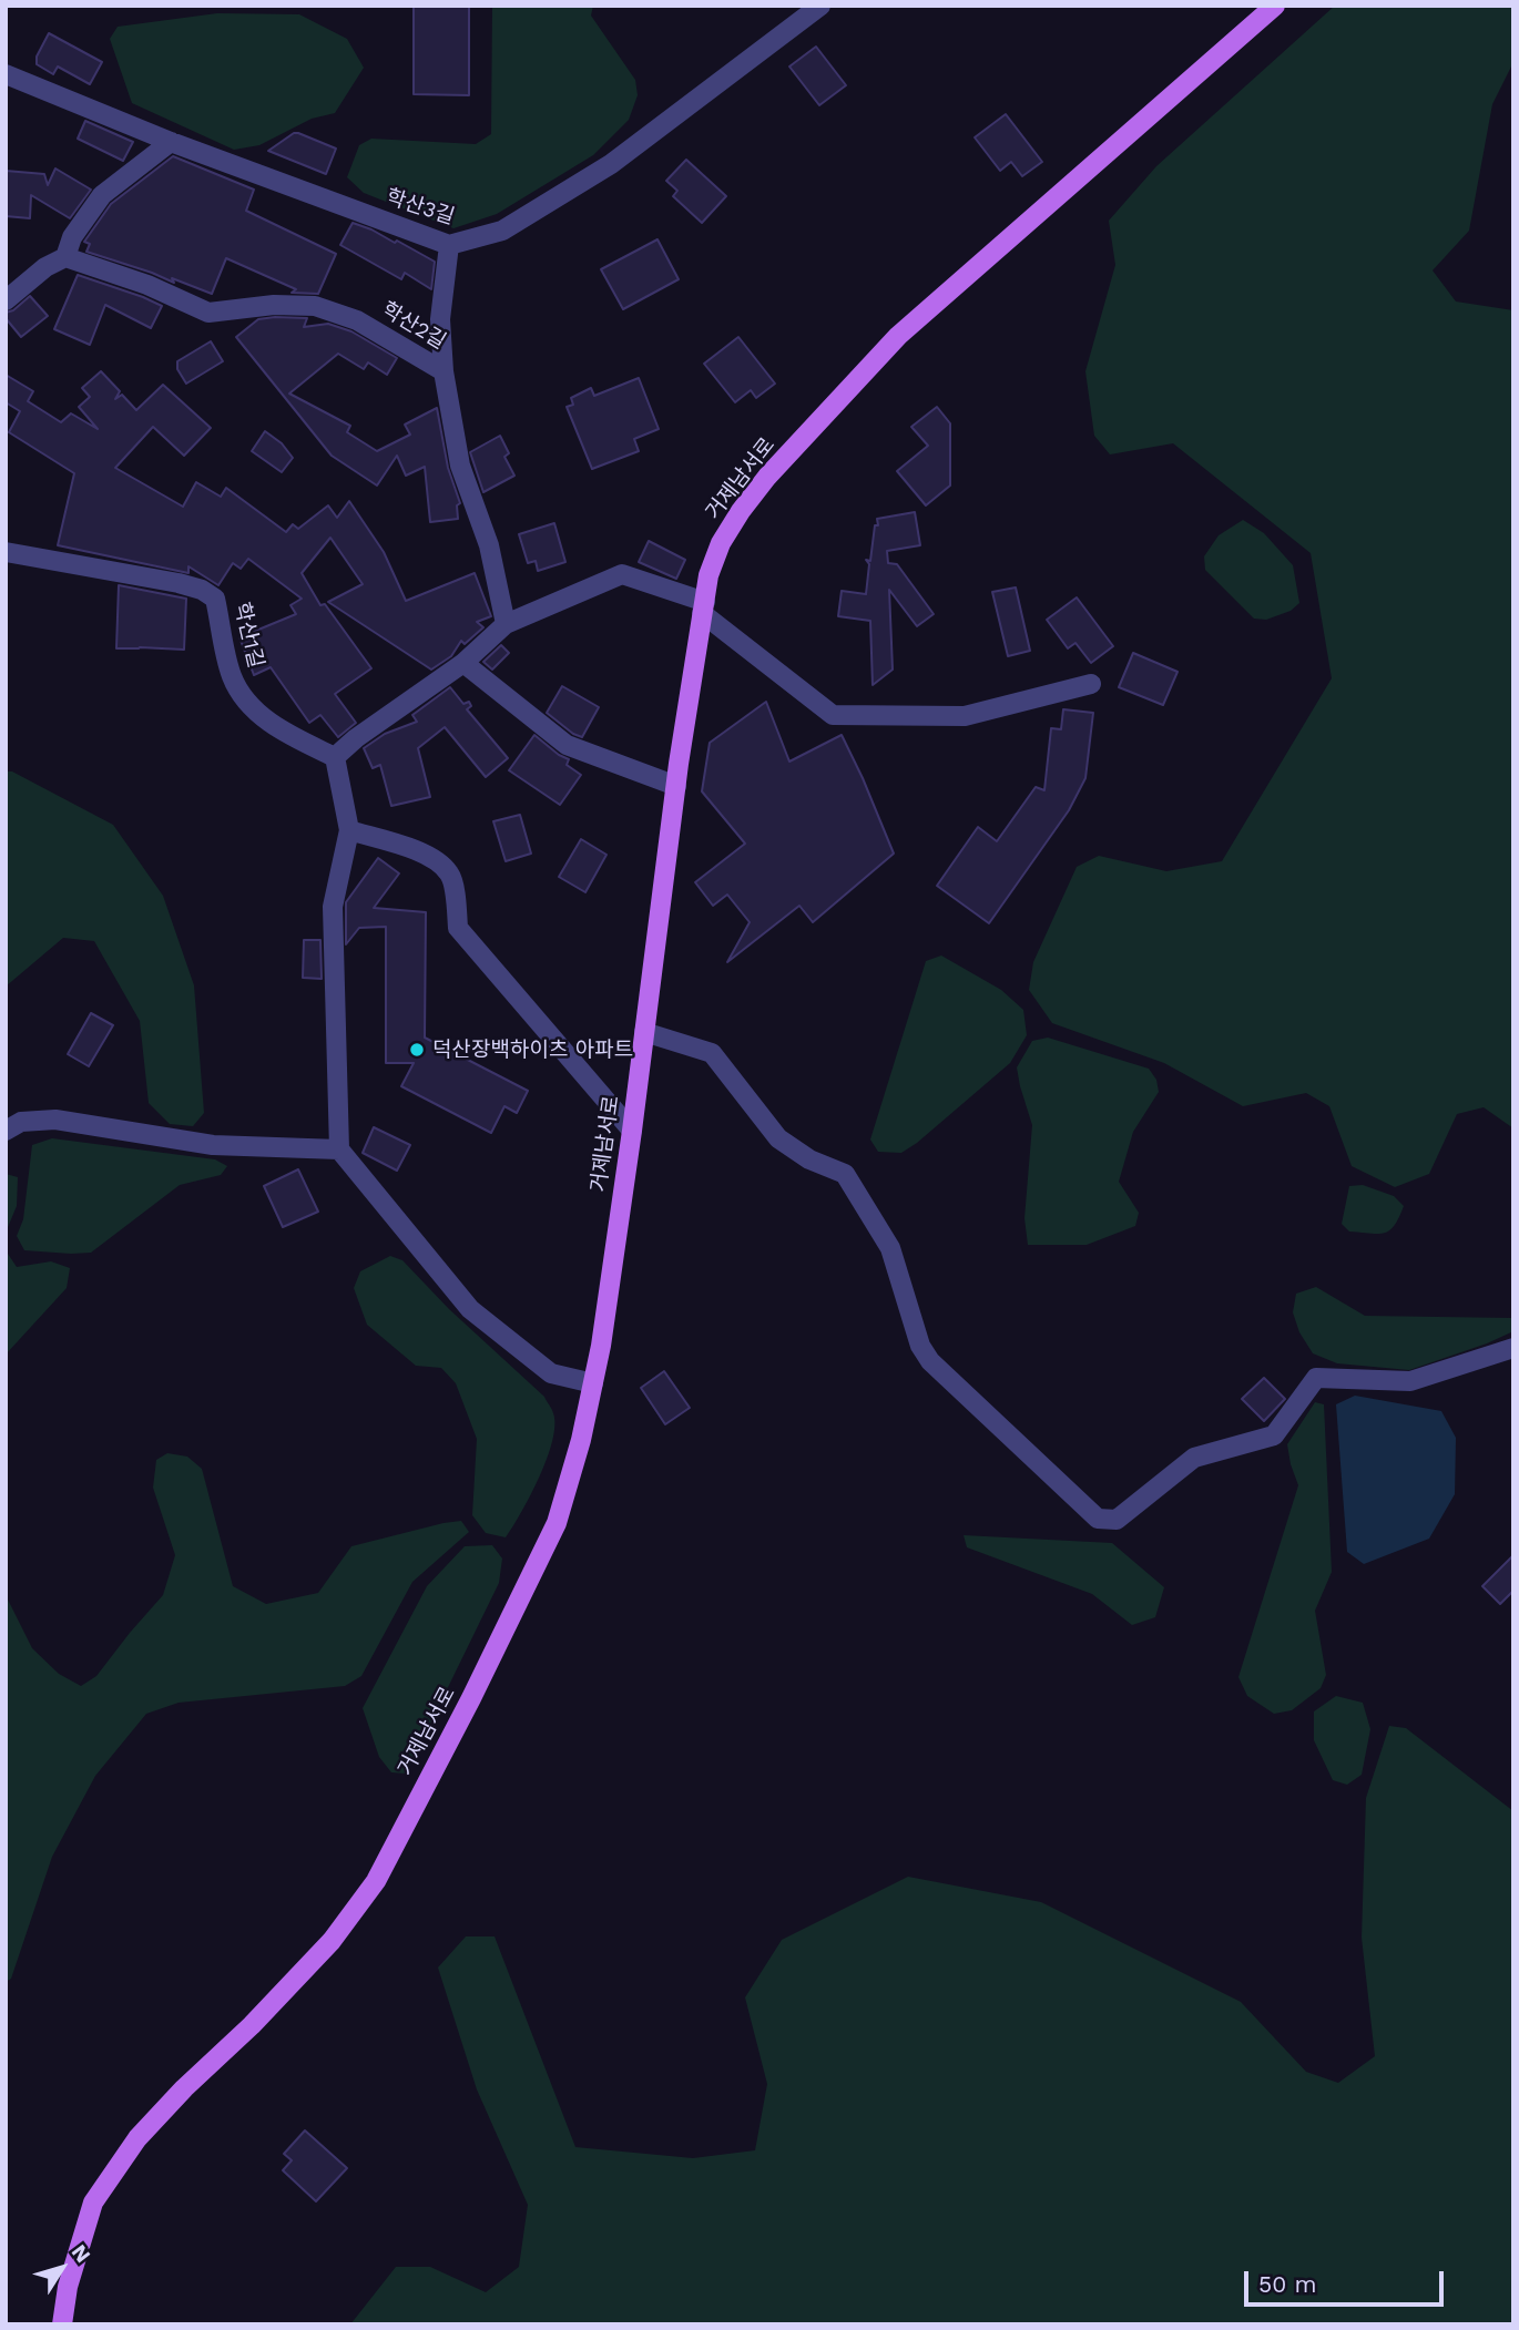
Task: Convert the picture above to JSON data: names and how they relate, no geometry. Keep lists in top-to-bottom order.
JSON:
{
  "streets": {
    "main road": ["거제남서로"],
    "street": ["학산3길", "학산2길", "학산1길"]
  },
  "places": ["덕산장백하이츠 아파트"],
  "scale_bar": "50 m",
  "north": "top right"
}
